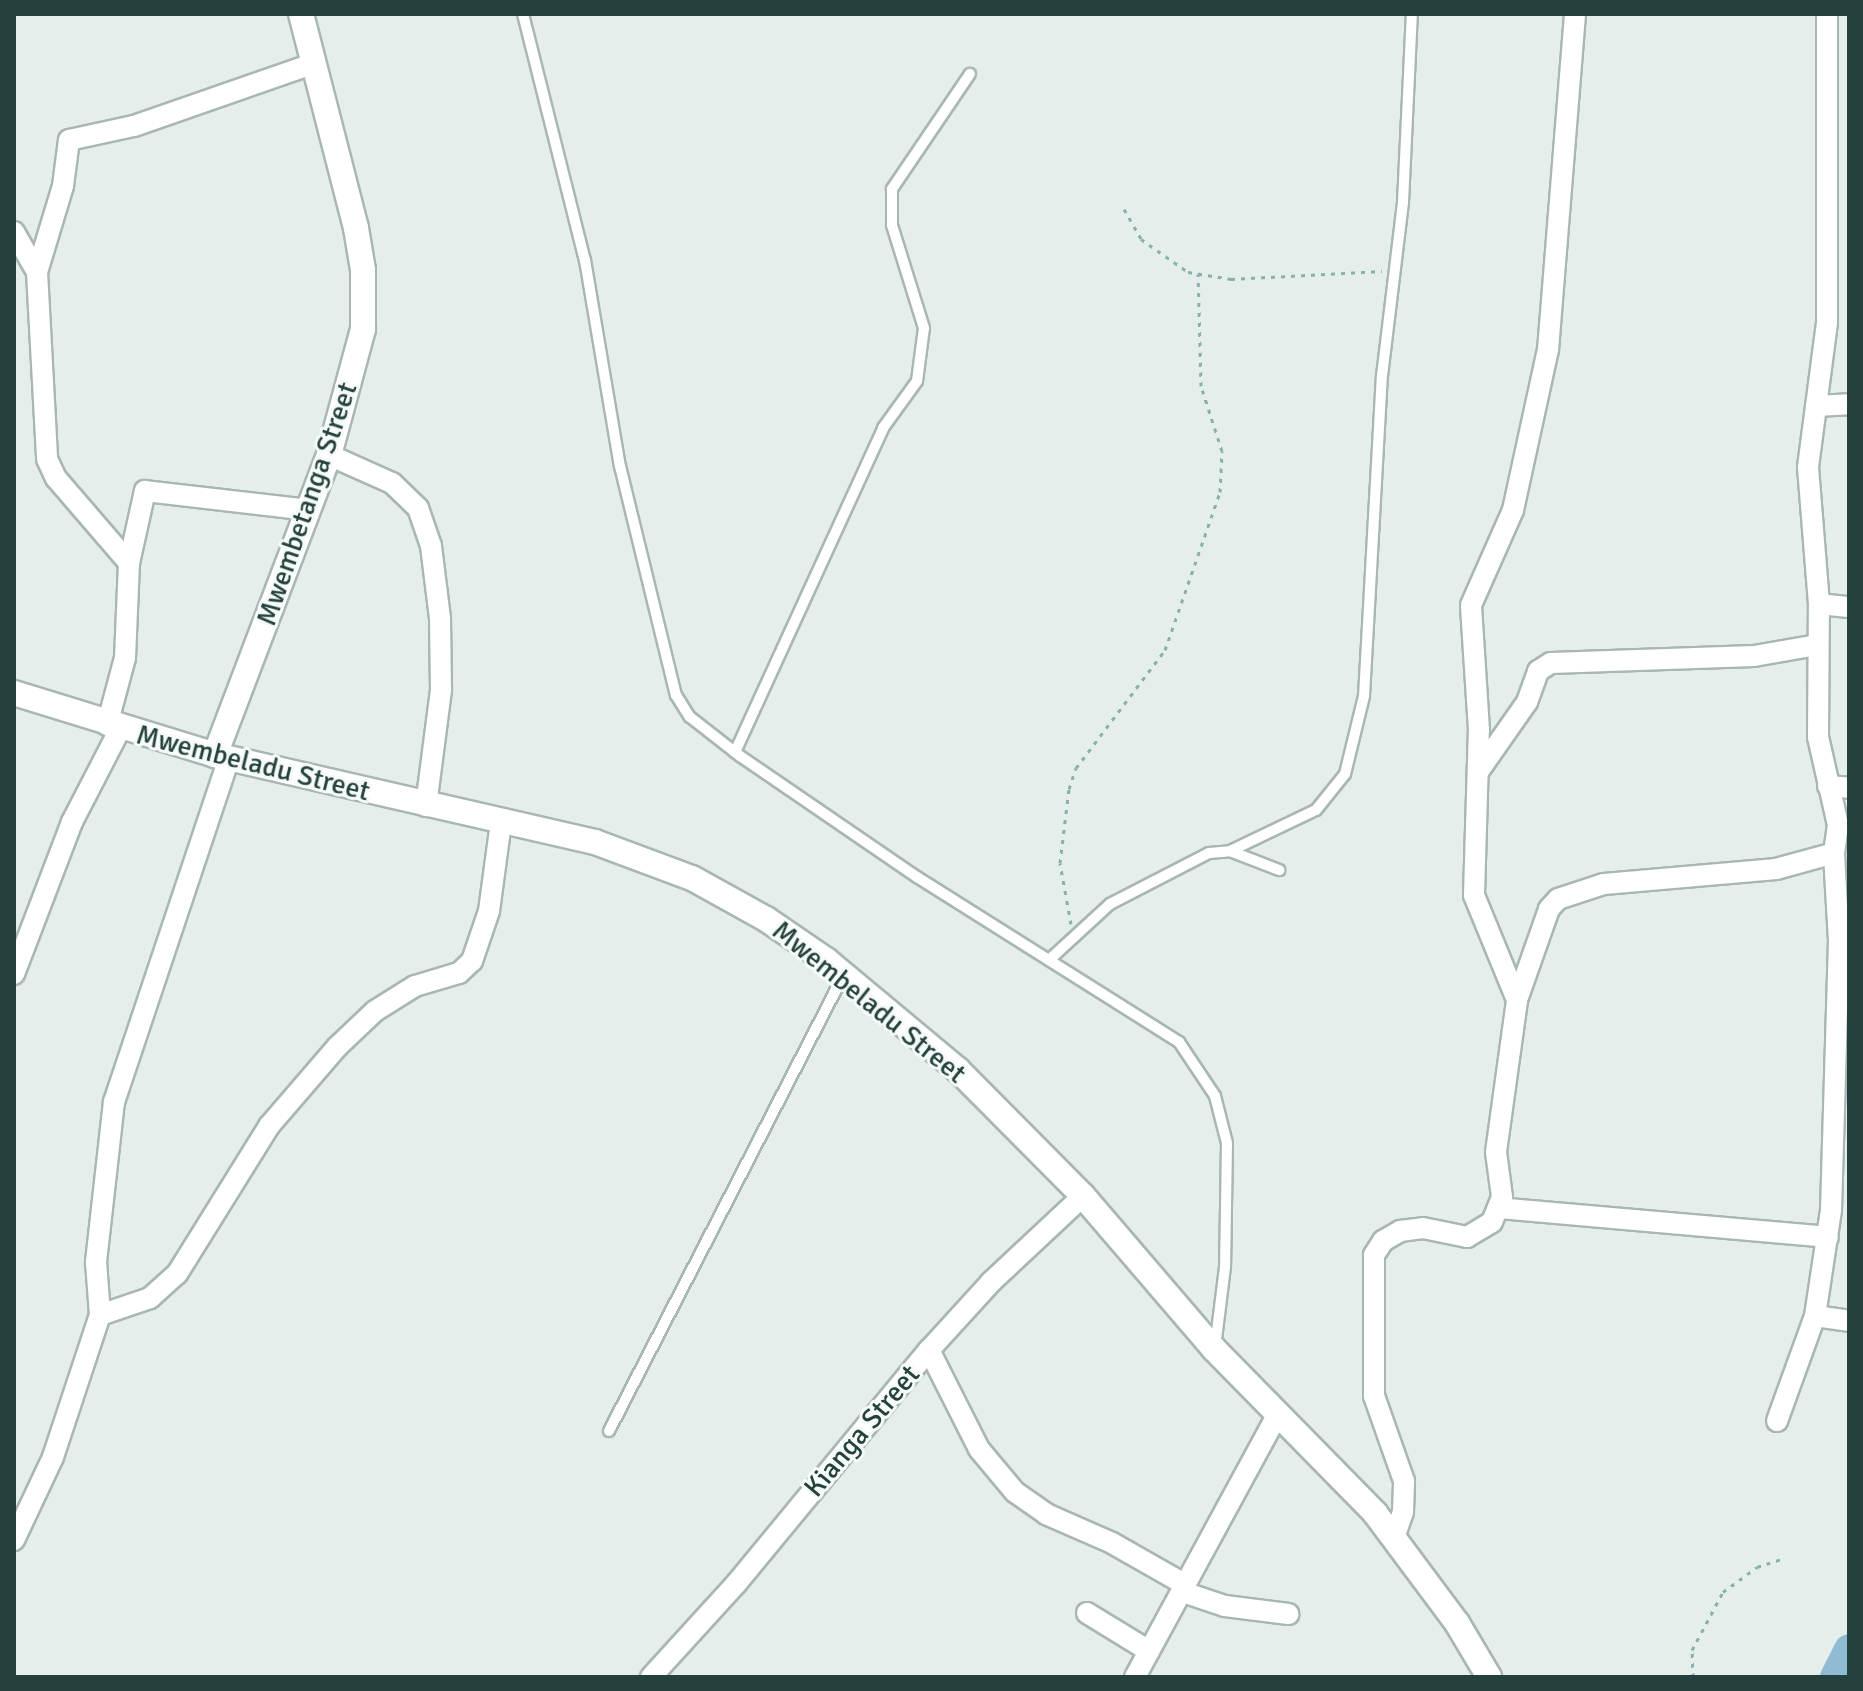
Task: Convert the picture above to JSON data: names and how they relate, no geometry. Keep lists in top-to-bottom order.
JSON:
{
  "streets": {
    "street": ["Mwembetanga Street", "Mwembeladu Street", "Kianga Street"]
  },
  "crossings": [
    ["Mwembetanga Street", "Mwembeladu Street"],
    ["Mwembeladu Street", "Kianga Street"]
  ]
}
